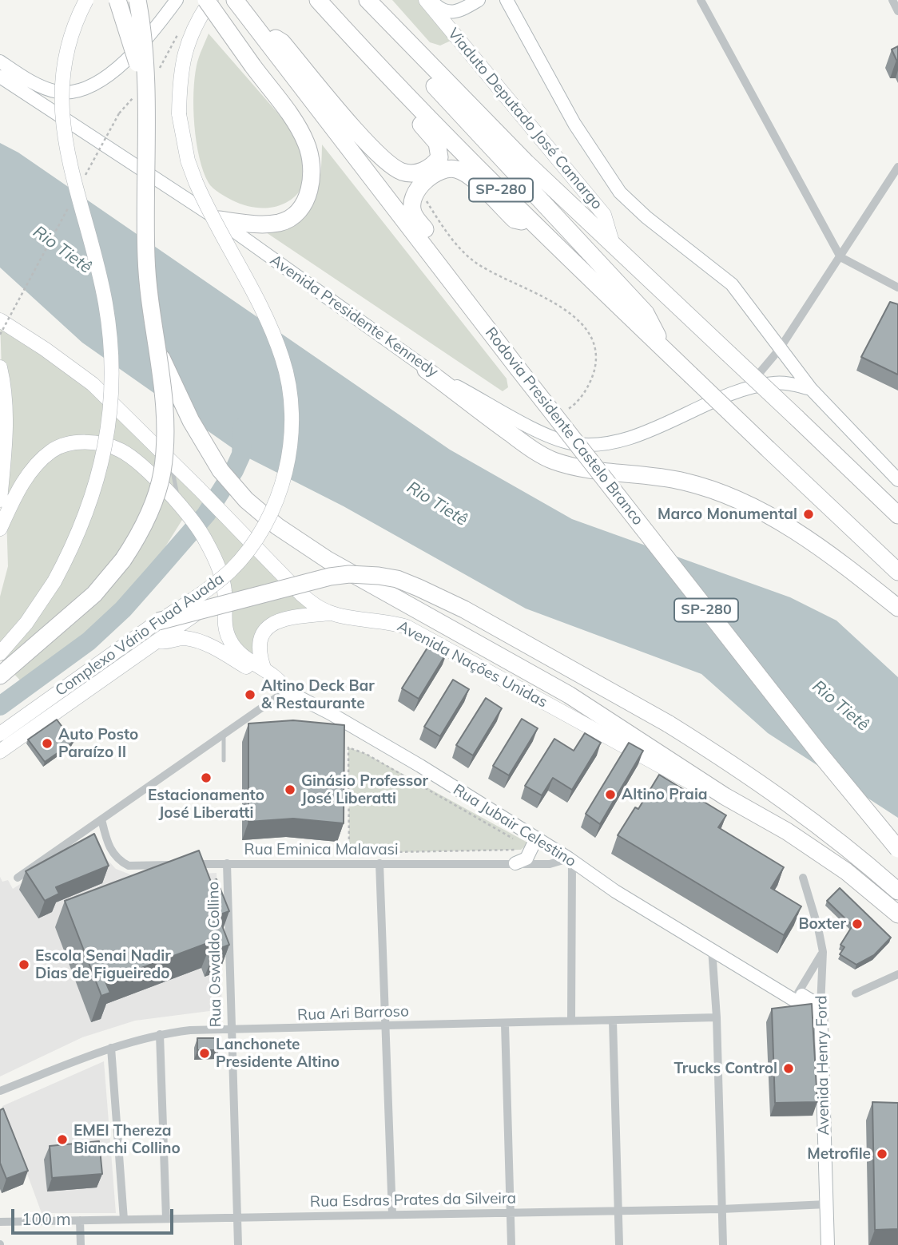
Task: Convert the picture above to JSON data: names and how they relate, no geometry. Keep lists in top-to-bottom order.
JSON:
{
  "streets": {
    "highway": ["SP-280", "Rodovia Presidente Castelo Branco", "Avenida Nações Unidas"],
    "main road": [
      "Viaduto Deputado José Camargo",
      "Avenida Presidente Kennedy",
      "Complexo Vário Fuad Auada",
      "Rua Jubair Celestino",
      "Avenida Henry Ford"
    ],
    "street": [
      "Rua Eminica Malavasi",
      "Rua Oswaldo Collino",
      "Rua Ari Barroso",
      "Rua Esdras Prates da Silveira"
    ]
  },
  "crossings": [
    ["Rua Jubair Celestino", "Rua Eminica Malavasi"],
    ["Rua Jubair Celestino", "Avenida Henry Ford"],
    ["Rua Eminica Malavasi", "Rua Oswaldo Collino"],
    ["Rua Oswaldo Collino", "Rua Ari Barroso"],
    ["Rua Oswaldo Collino", "Rua Esdras Prates da Silveira"],
    ["Avenida Henry Ford", "Rua Esdras Prates da Silveira"]
  ],
  "water": ["Rio Tietê"],
  "places": [
    "Marco Monumental",
    "Altino Deck Bar & Restaurante",
    "Auto Posto Paraízo II",
    "Estacionamento José Liberatti",
    "Ginásio Professor José Liberatti",
    "Altino Praia",
    "Boxter",
    "Escola Senai Nadir Dias de Figueiredo",
    "Lanchonete Presidente Altino",
    "Trucks Control",
    "EMEI Thereza Bianchi Collino",
    "Metrofile"
  ],
  "scale_bar": "100 m"
}
